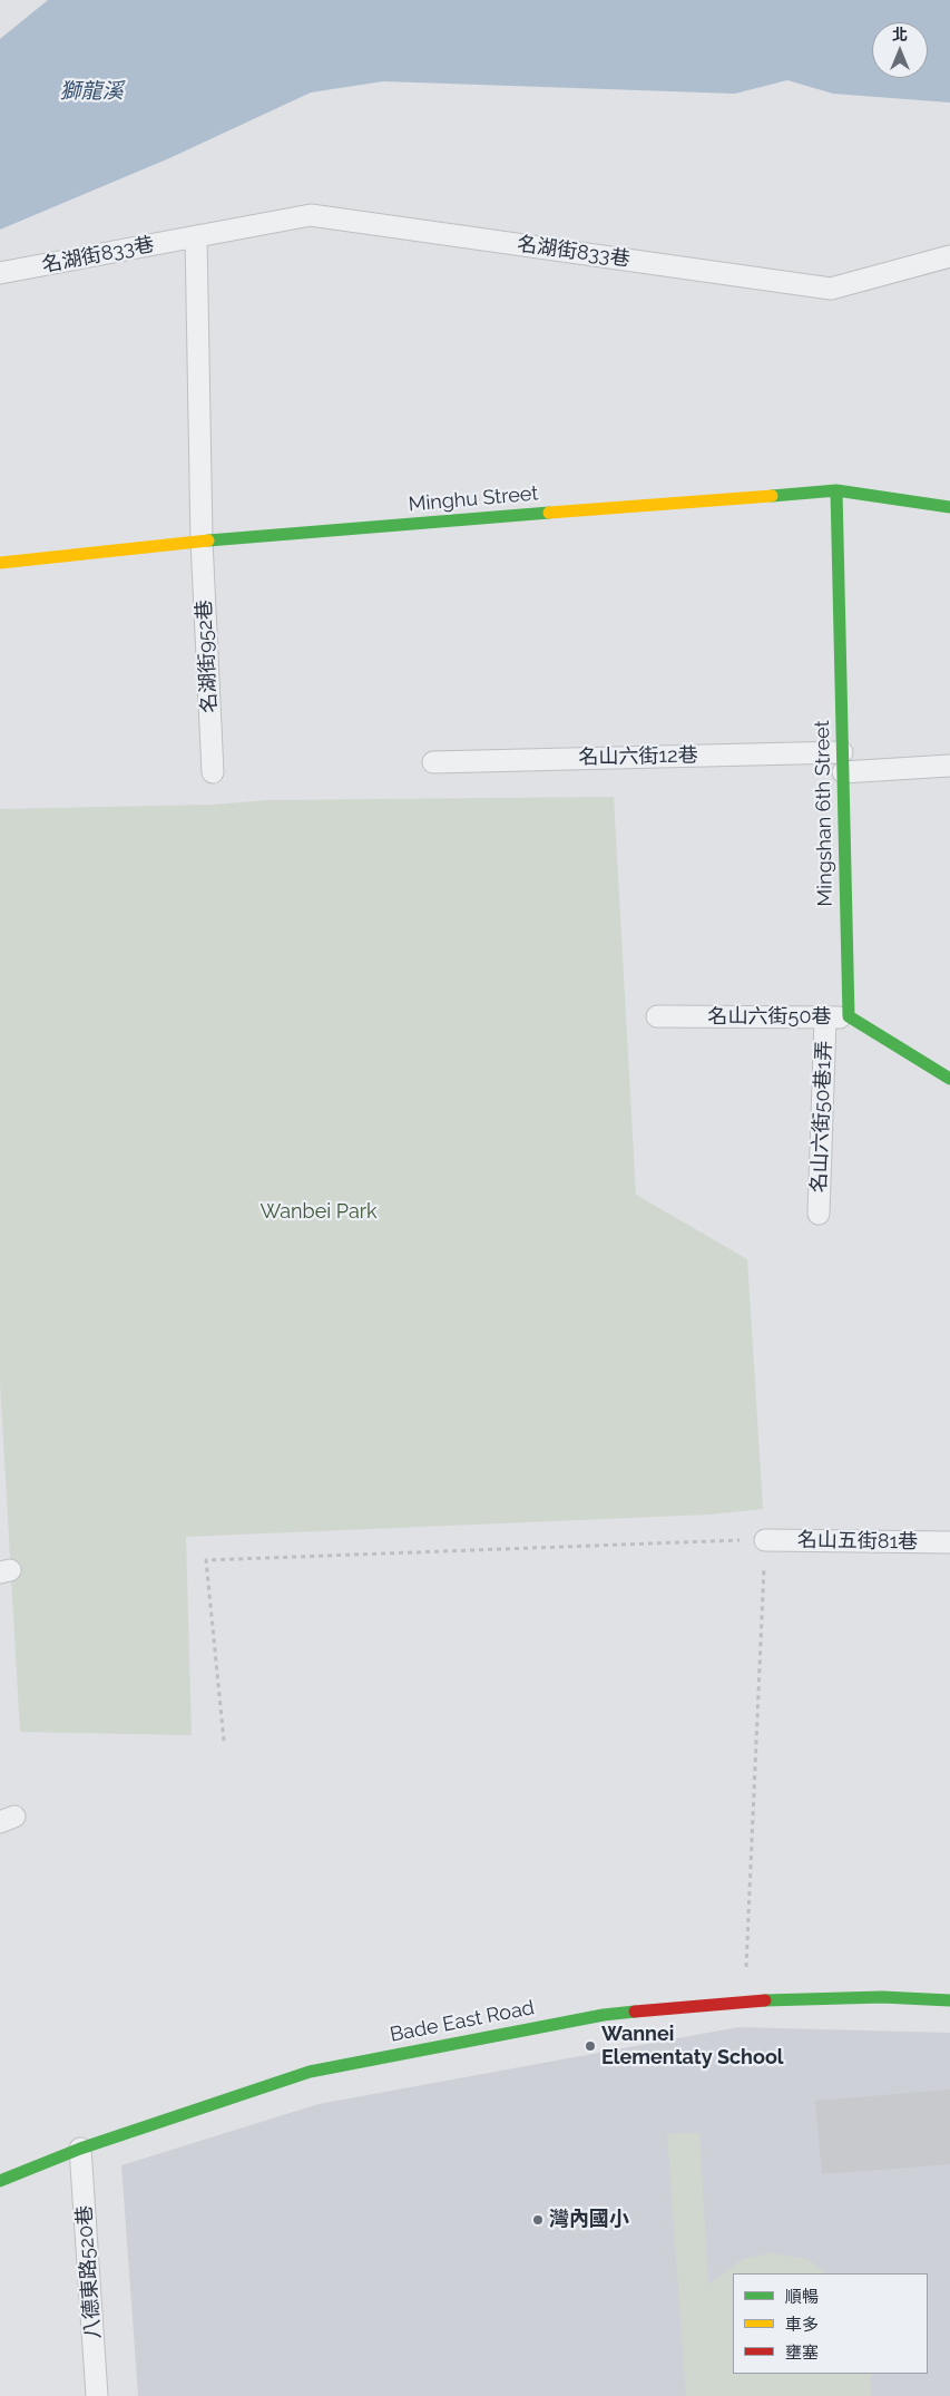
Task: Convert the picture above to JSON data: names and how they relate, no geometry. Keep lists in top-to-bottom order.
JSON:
{
  "streets": {
    "street": ["Minghu Street", "Mingshan 6th Street", "Bade East Road"],
    "lane": [
      "名湖街833巷",
      "名湖街952巷",
      "名山六街12巷",
      "名山六街50巷",
      "名山六街50巷1弄",
      "名山五街81巷",
      "八德東路520巷"
    ]
  },
  "crossings": [
    ["Minghu Street", "名湖街952巷"],
    ["Minghu Street", "Mingshan 6th Street"],
    ["名山六街12巷", "Mingshan 6th Street"],
    ["Mingshan 6th Street", "名山六街50巷"],
    ["名山六街50巷", "名山六街50巷1弄"],
    ["Bade East Road", "八德東路520巷"]
  ],
  "water": ["獅龍溪"],
  "parks": ["Wanbei Park"],
  "places": ["Wannei Elementaty School", "灣內國小"],
  "legend": ["順暢", "車多", "壅塞"],
  "north": "top"
}
